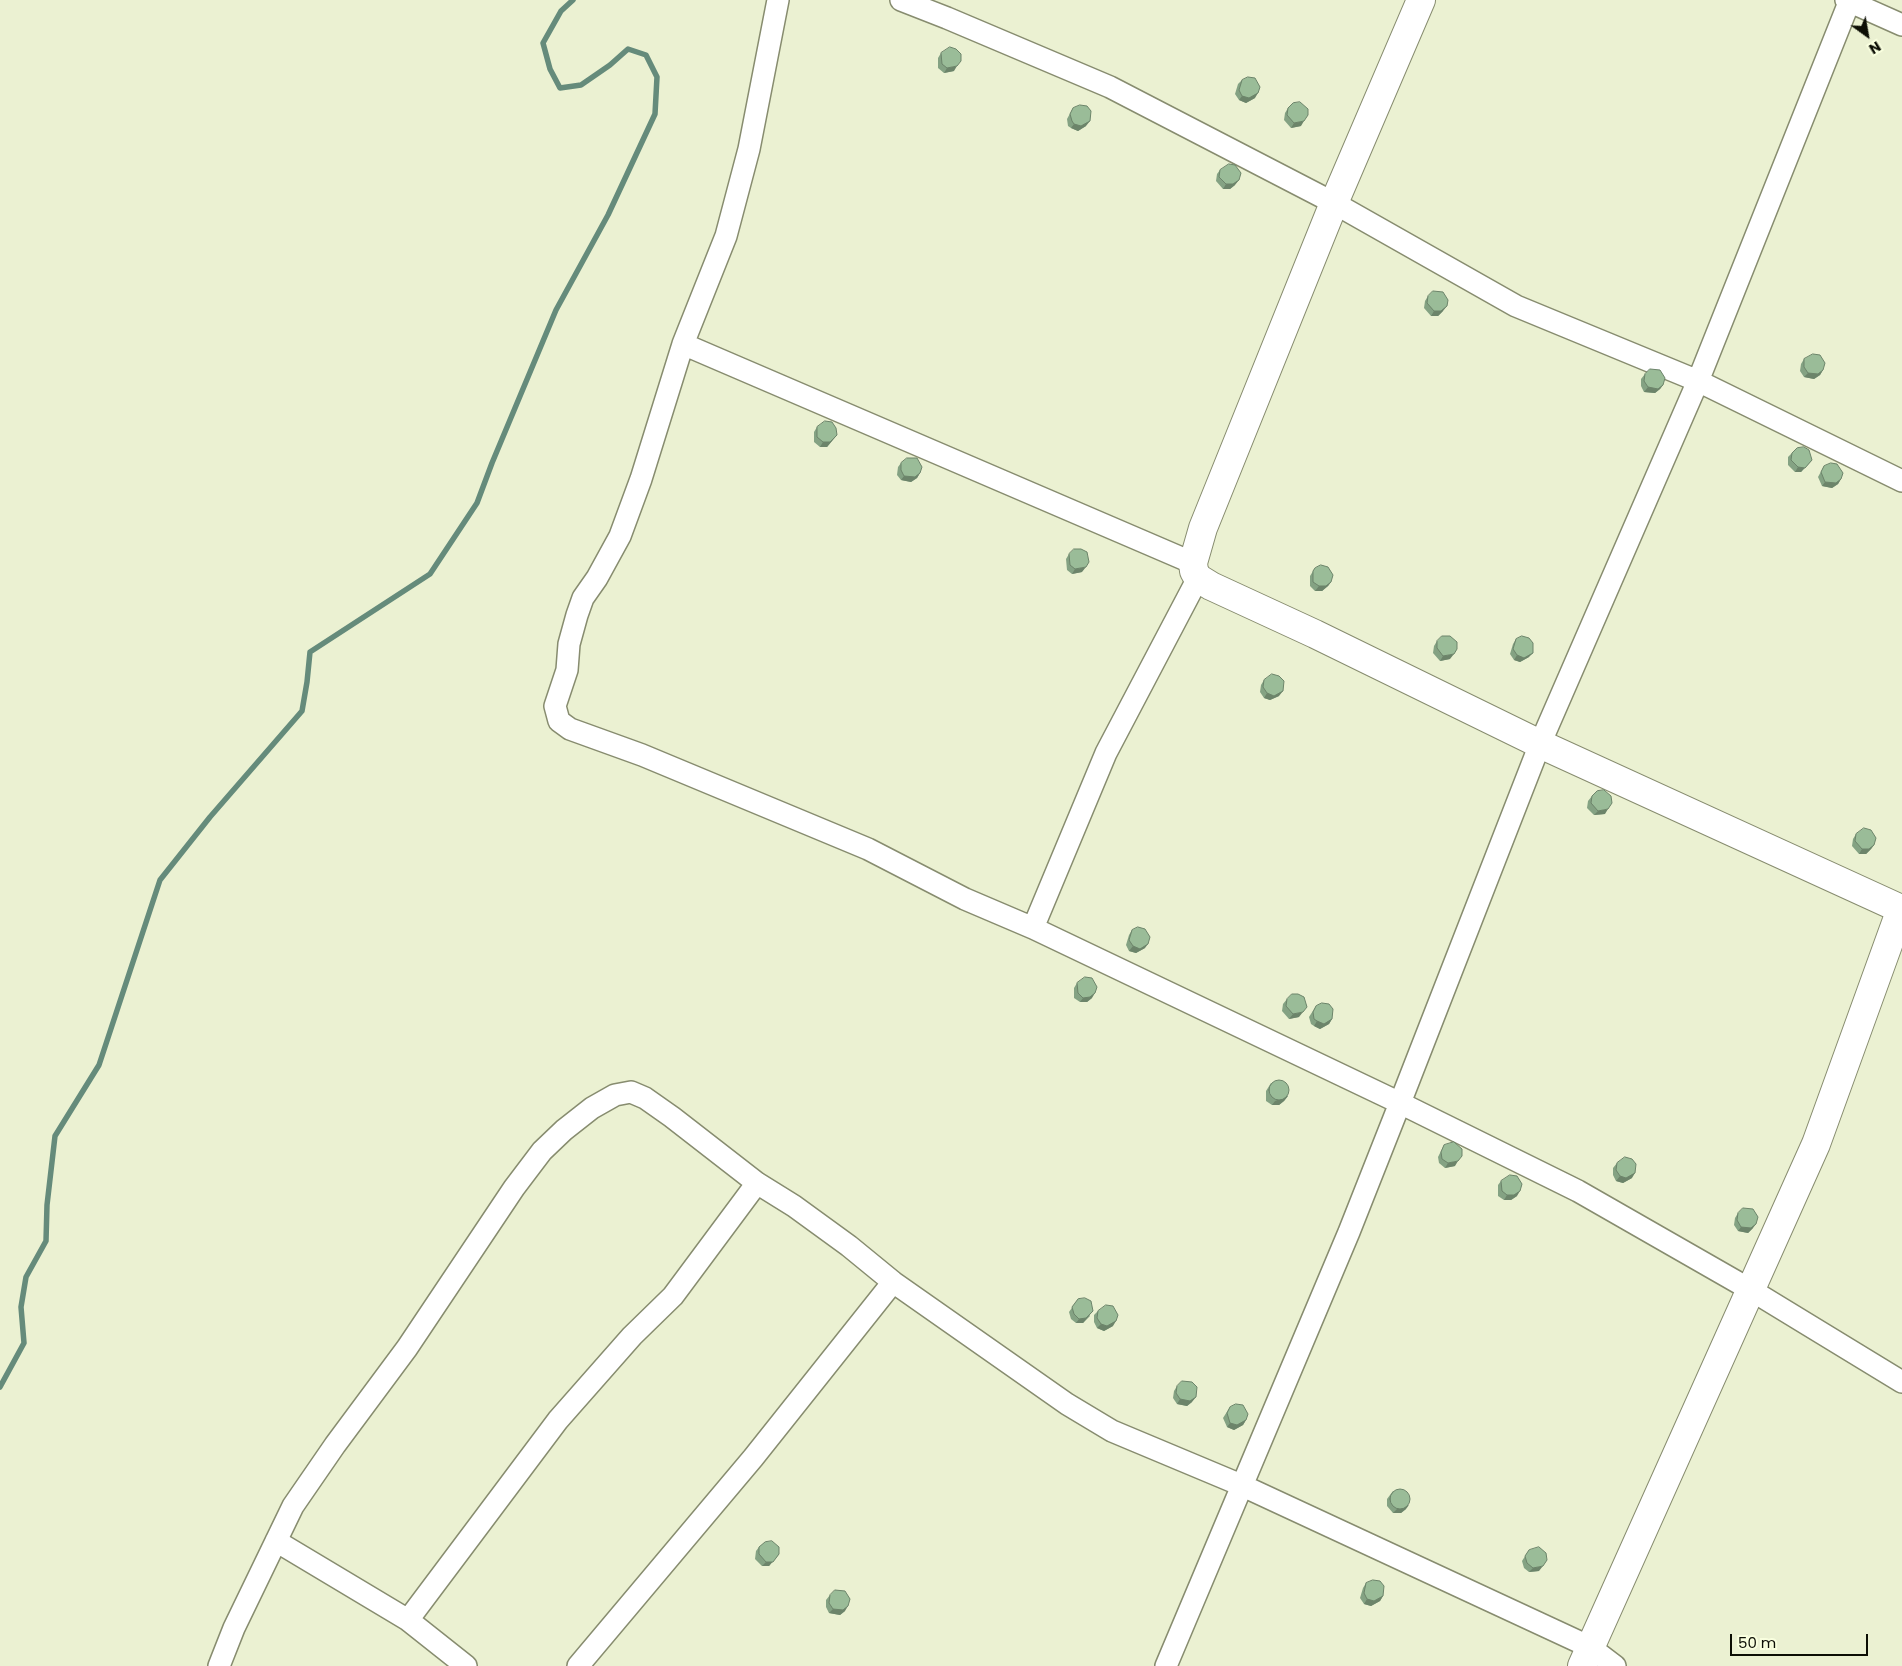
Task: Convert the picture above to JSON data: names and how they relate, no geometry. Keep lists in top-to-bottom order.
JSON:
{
  "scale_bar": "50 m",
  "north": "bottom right"
}
